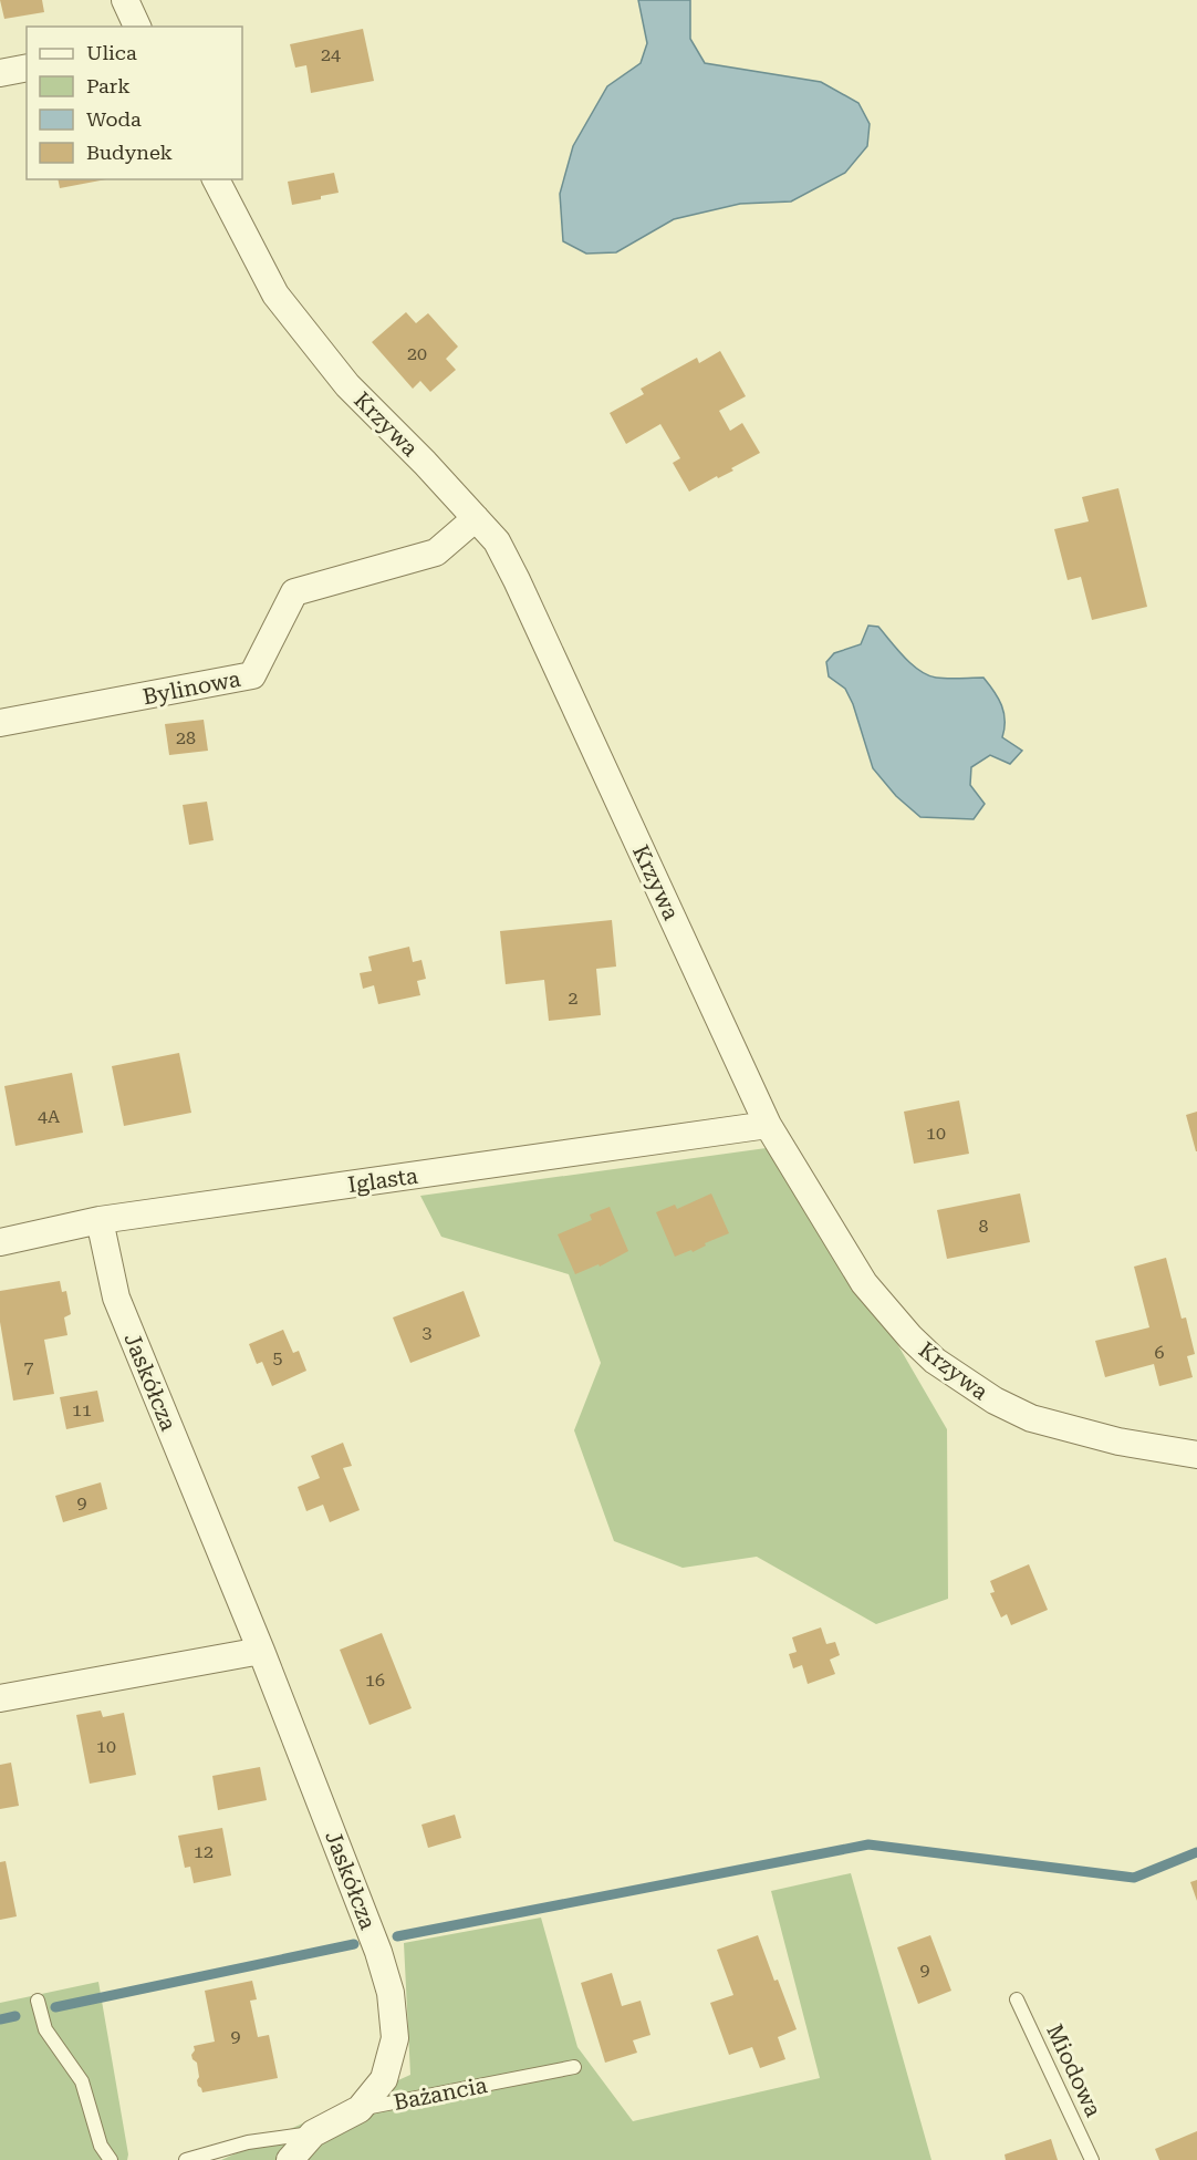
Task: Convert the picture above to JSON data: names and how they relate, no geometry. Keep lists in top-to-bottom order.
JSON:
{
  "streets": {
    "street": [
      "Krzywa",
      "Bylinowa",
      "Iglasta",
      "Jaskółcza",
      "Bażancia"
    ],
    "lane": ["Miodowa"]
  },
  "crossings": [
    ["Krzywa", "Bylinowa"],
    ["Krzywa", "Iglasta"],
    ["Iglasta", "Jaskółcza"],
    ["Jaskółcza", "Bażancia"]
  ],
  "house_numbers": [
    "24",
    "20",
    "28",
    "2",
    "4A",
    "10",
    "8",
    "3",
    "6",
    "5",
    "7",
    "11",
    "9",
    "16",
    "10",
    "12",
    "9",
    "9"
  ],
  "legend": [
    "Ulica",
    "Park",
    "Woda",
    "Budynek"
  ]
}
